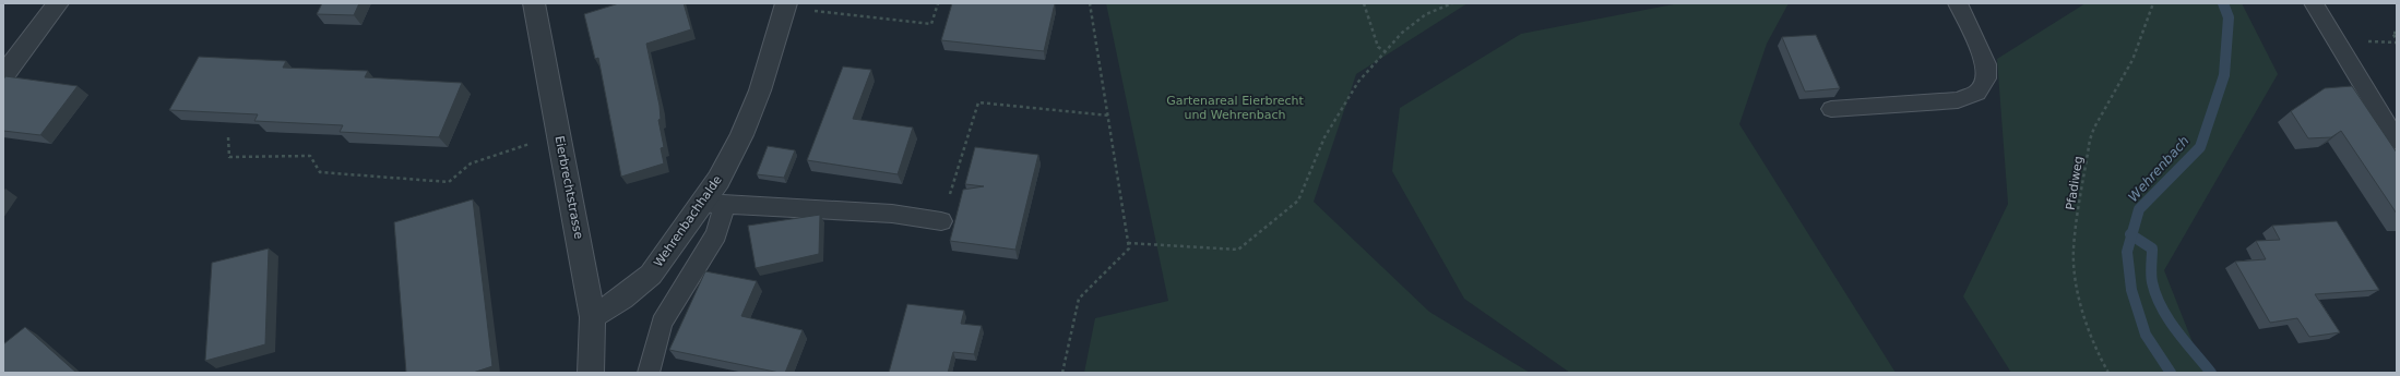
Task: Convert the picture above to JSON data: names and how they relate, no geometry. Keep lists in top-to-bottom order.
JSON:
{
  "streets": {
    "street": ["Eierbrechtstrasse", "Wehrenbachhalde"],
    "path": ["Pfadiweg"]
  },
  "crossings": [
    ["Eierbrechtstrasse", "Wehrenbachhalde"]
  ],
  "water": ["Wehrenbach"],
  "parks": ["Gartenareal Eierbrecht und Wehrenbach"]
}
